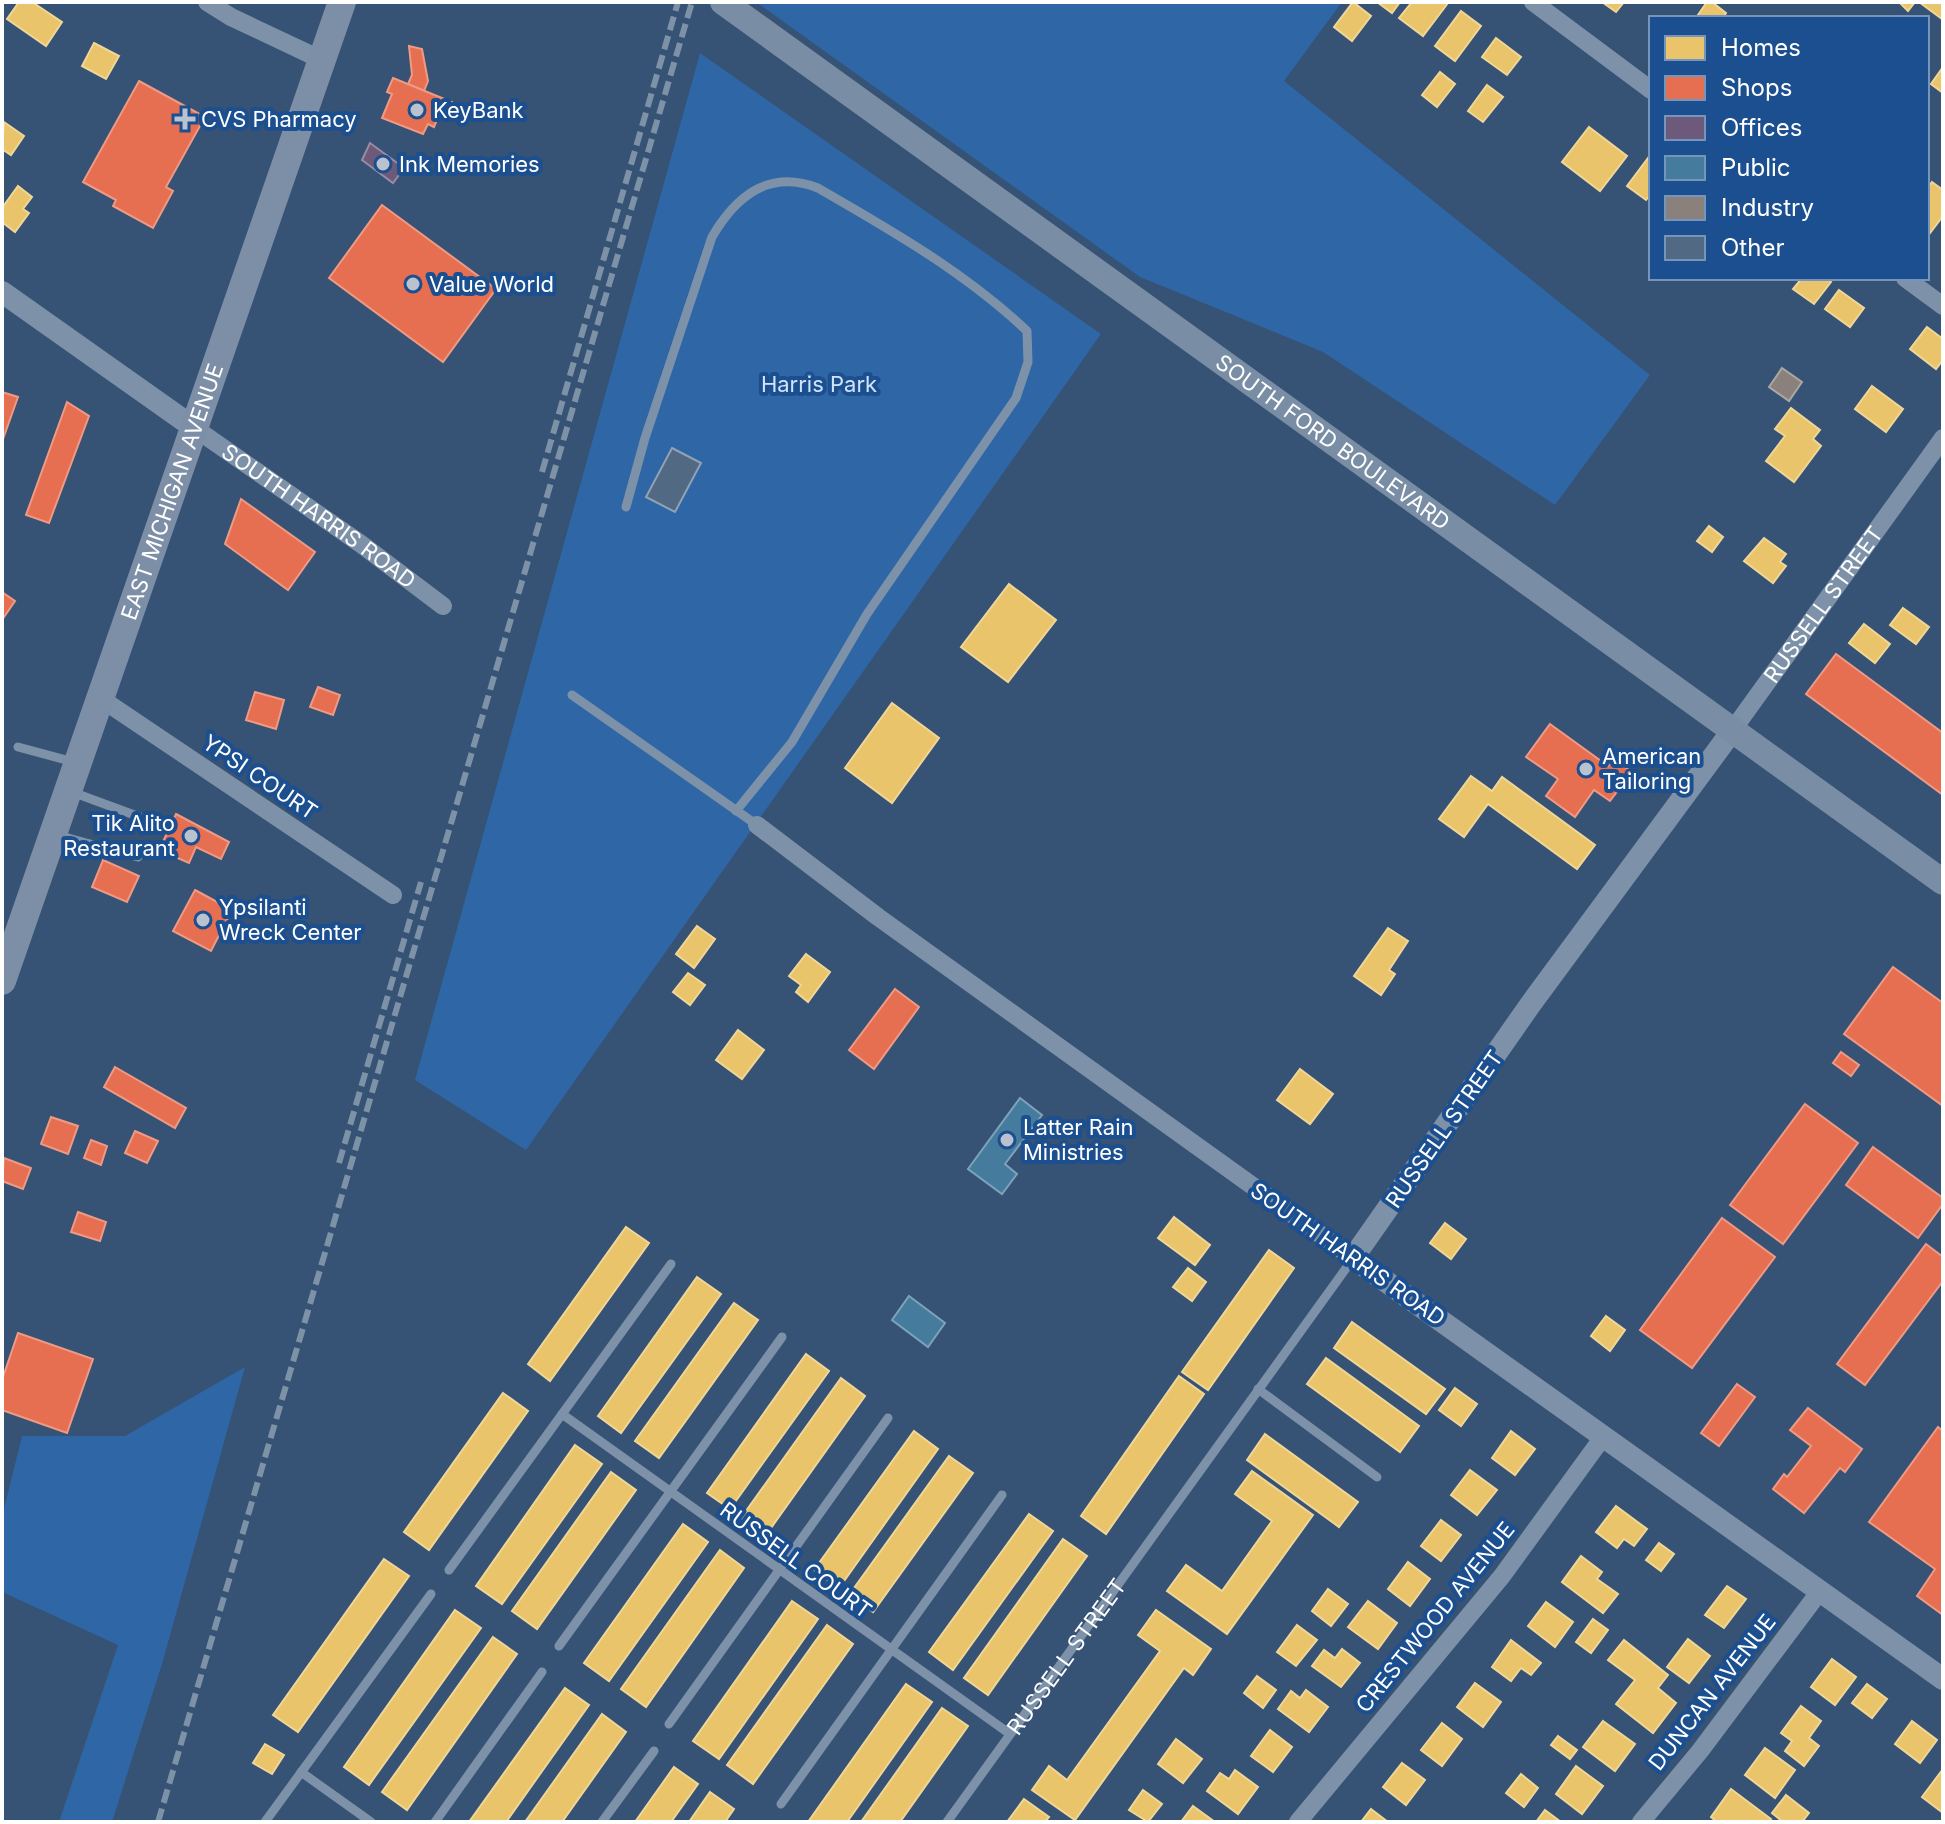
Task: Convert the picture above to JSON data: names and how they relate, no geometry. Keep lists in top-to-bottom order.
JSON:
{
  "streets": {
    "main road": ["SOUTH FORD BOULEVARD", "EAST MICHIGAN AVENUE"],
    "street": [
      "SOUTH HARRIS ROAD",
      "RUSSELL STREET",
      "YPSI COURT",
      "CRESTWOOD AVENUE",
      "DUNCAN AVENUE"
    ],
    "lane": ["RUSSELL COURT"]
  },
  "crossings": [
    ["SOUTH FORD BOULEVARD", "RUSSELL STREET"],
    ["EAST MICHIGAN AVENUE", "SOUTH HARRIS ROAD"],
    ["EAST MICHIGAN AVENUE", "YPSI COURT"],
    ["SOUTH HARRIS ROAD", "RUSSELL STREET"],
    ["SOUTH HARRIS ROAD", "CRESTWOOD AVENUE"],
    ["SOUTH HARRIS ROAD", "DUNCAN AVENUE"],
    ["RUSSELL STREET", "RUSSELL COURT"]
  ],
  "parks": ["Harris Park"],
  "places": {
    "other": [
      "KeyBank",
      "Ink Memories",
      "Value World",
      "American Tailoring",
      "Tik Alito Restaurant",
      "Ypsilanti Wreck Center",
      "Latter Rain Ministries"
    ],
    "health": ["CVS Pharmacy"]
  },
  "legend": [
    "Homes",
    "Shops",
    "Offices",
    "Public",
    "Industry",
    "Other"
  ]
}
